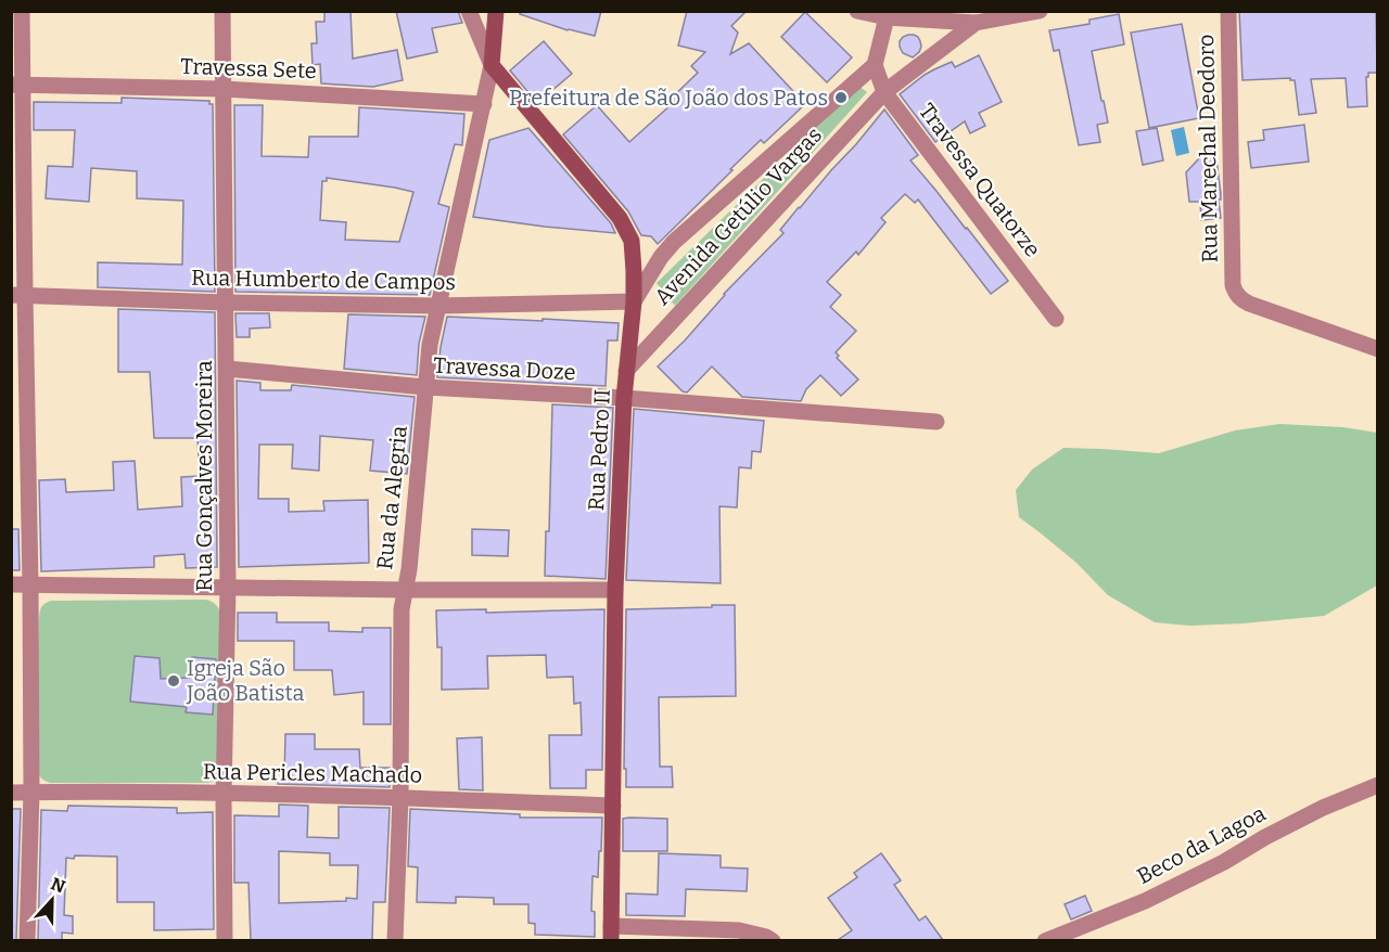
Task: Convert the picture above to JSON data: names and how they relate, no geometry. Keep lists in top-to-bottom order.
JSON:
{
  "streets": {
    "street": [
      "Travessa Sete",
      "Rua Marechal Deodoro",
      "Travessa Quatorze",
      "Avenida Getúlio Vargas",
      "Rua Humberto de Campos",
      "Travessa Doze",
      "Rua Pedro II",
      "Rua Gonçalves Moreira",
      "Rua da Alegria",
      "Rua Pericles Machado",
      "Beco da Lagoa"
    ]
  },
  "crossings": [
    ["Travessa Sete", "Rua Gonçalves Moreira"],
    ["Travessa Sete", "Rua da Alegria"],
    ["Travessa Quatorze", "Avenida Getúlio Vargas"],
    ["Avenida Getúlio Vargas", "Rua Humberto de Campos"],
    ["Avenida Getúlio Vargas", "Rua Pedro II"],
    ["Rua Humberto de Campos", "Rua Pedro II"],
    ["Rua Humberto de Campos", "Rua Gonçalves Moreira"],
    ["Rua Humberto de Campos", "Rua da Alegria"],
    ["Travessa Doze", "Rua Pedro II"],
    ["Travessa Doze", "Rua Gonçalves Moreira"],
    ["Travessa Doze", "Rua da Alegria"],
    ["Rua Pedro II", "Rua da Alegria"],
    ["Rua Pedro II", "Rua Pericles Machado"],
    ["Rua Gonçalves Moreira", "Rua Pericles Machado"],
    ["Rua da Alegria", "Rua Pericles Machado"]
  ],
  "places": ["Prefeitura de São João dos Patos", "Igreja São João Batista"],
  "north": "top"
}
